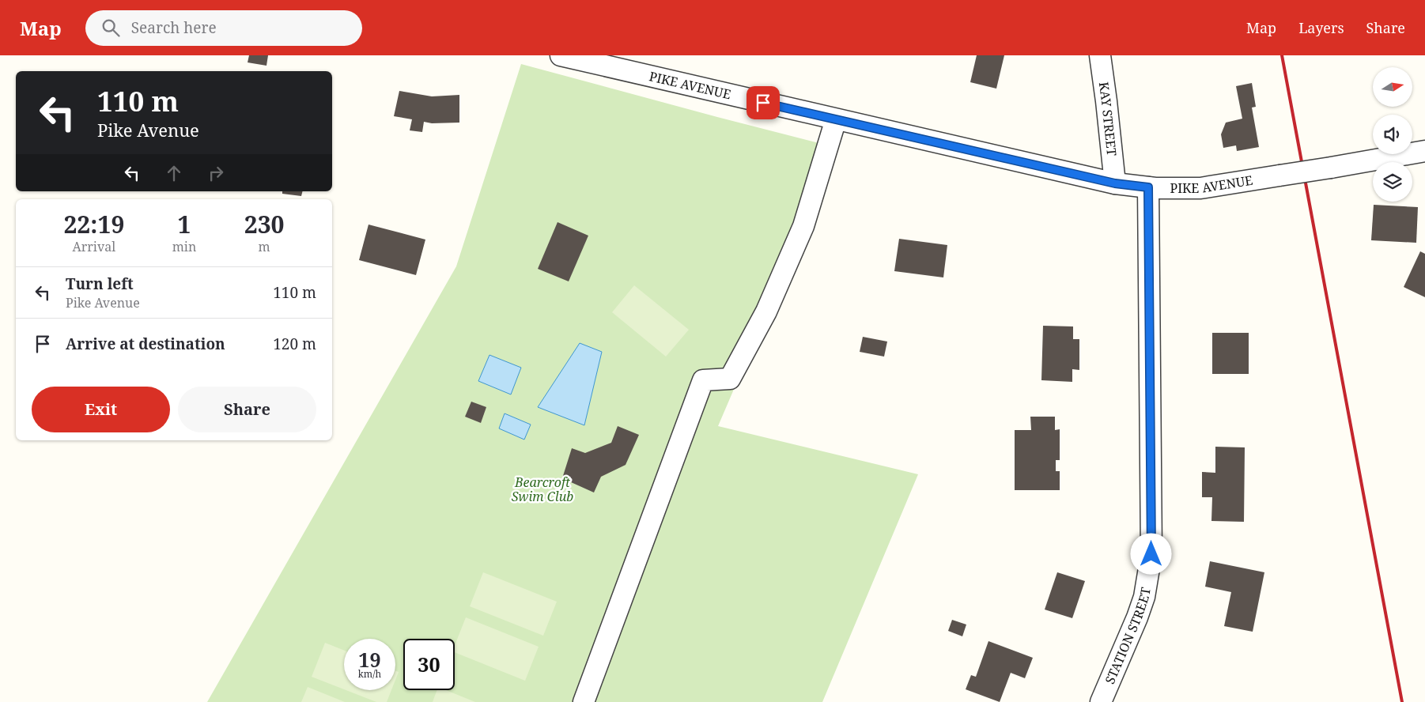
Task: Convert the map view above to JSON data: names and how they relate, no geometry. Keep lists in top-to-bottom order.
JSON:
{
  "streets": {
    "street": ["PIKE AVENUE", "KAY STREET", "STATION STREET"]
  },
  "crossings": [
    ["PIKE AVENUE", "KAY STREET"],
    ["PIKE AVENUE", "STATION STREET"]
  ],
  "parks": ["Bearcroft Swim Club"],
  "north": "right",
  "page": {
    "header": "Map",
    "search": "Search here",
    "nav": ["Map", "Layers", "Share"],
    "turn": ["110 m", "Pike Avenue"],
    "eta": [
      "22:19",
      "Arrival",
      "1",
      "min",
      "230",
      "m"
    ],
    "list": [
      {
        "name": "Turn left",
        "note": "Pike Avenue",
        "value": "110 m"
      },
      {
        "name": "Arrive at destination",
        "value": "120 m"
      }
    ],
    "buttons": ["Exit", "Share"],
    "speed": "19 km/h",
    "limit": "30"
  }
}
